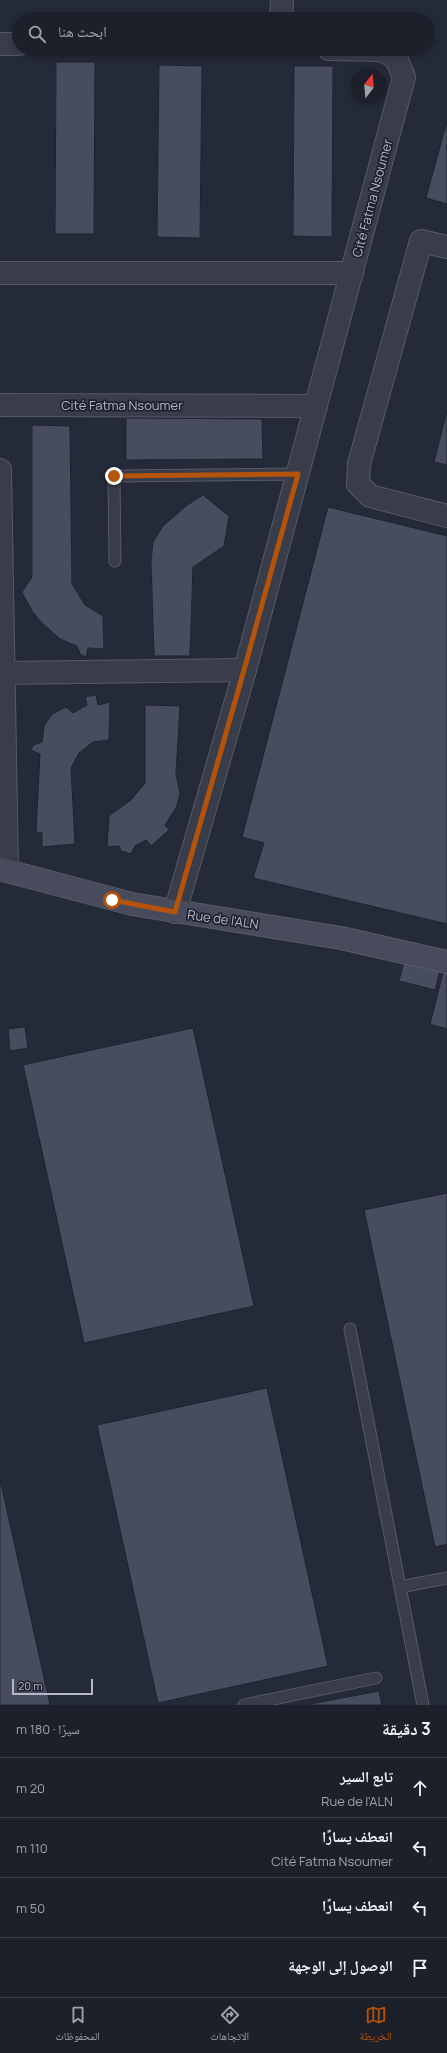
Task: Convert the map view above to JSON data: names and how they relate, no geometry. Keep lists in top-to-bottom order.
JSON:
{
  "streets": {
    "street": ["Cité Fatma Nsoumer", "Rue de l'ALN"]
  },
  "crossings": [
    ["Cité Fatma Nsoumer", "Rue de l'ALN"]
  ],
  "scale_bar": "20 m",
  "north": "top",
  "page": {
    "search": "ابحث هنا",
    "scale": "20 m",
    "heading": ["3 دقيقة", "سيرًا · 180 m"],
    "list": [
      ["تابع السير", "Rue de l'ALN", "20 m"],
      ["انعطف يسارًا", "Cité Fatma Nsoumer", "110 m"],
      ["انعطف يسارًا", "50 m"],
      "الوصول إلى الوجهة"
    ],
    "nav": ["الخريطة", "الاتجاهات", "المحفوظات"]
  }
}
